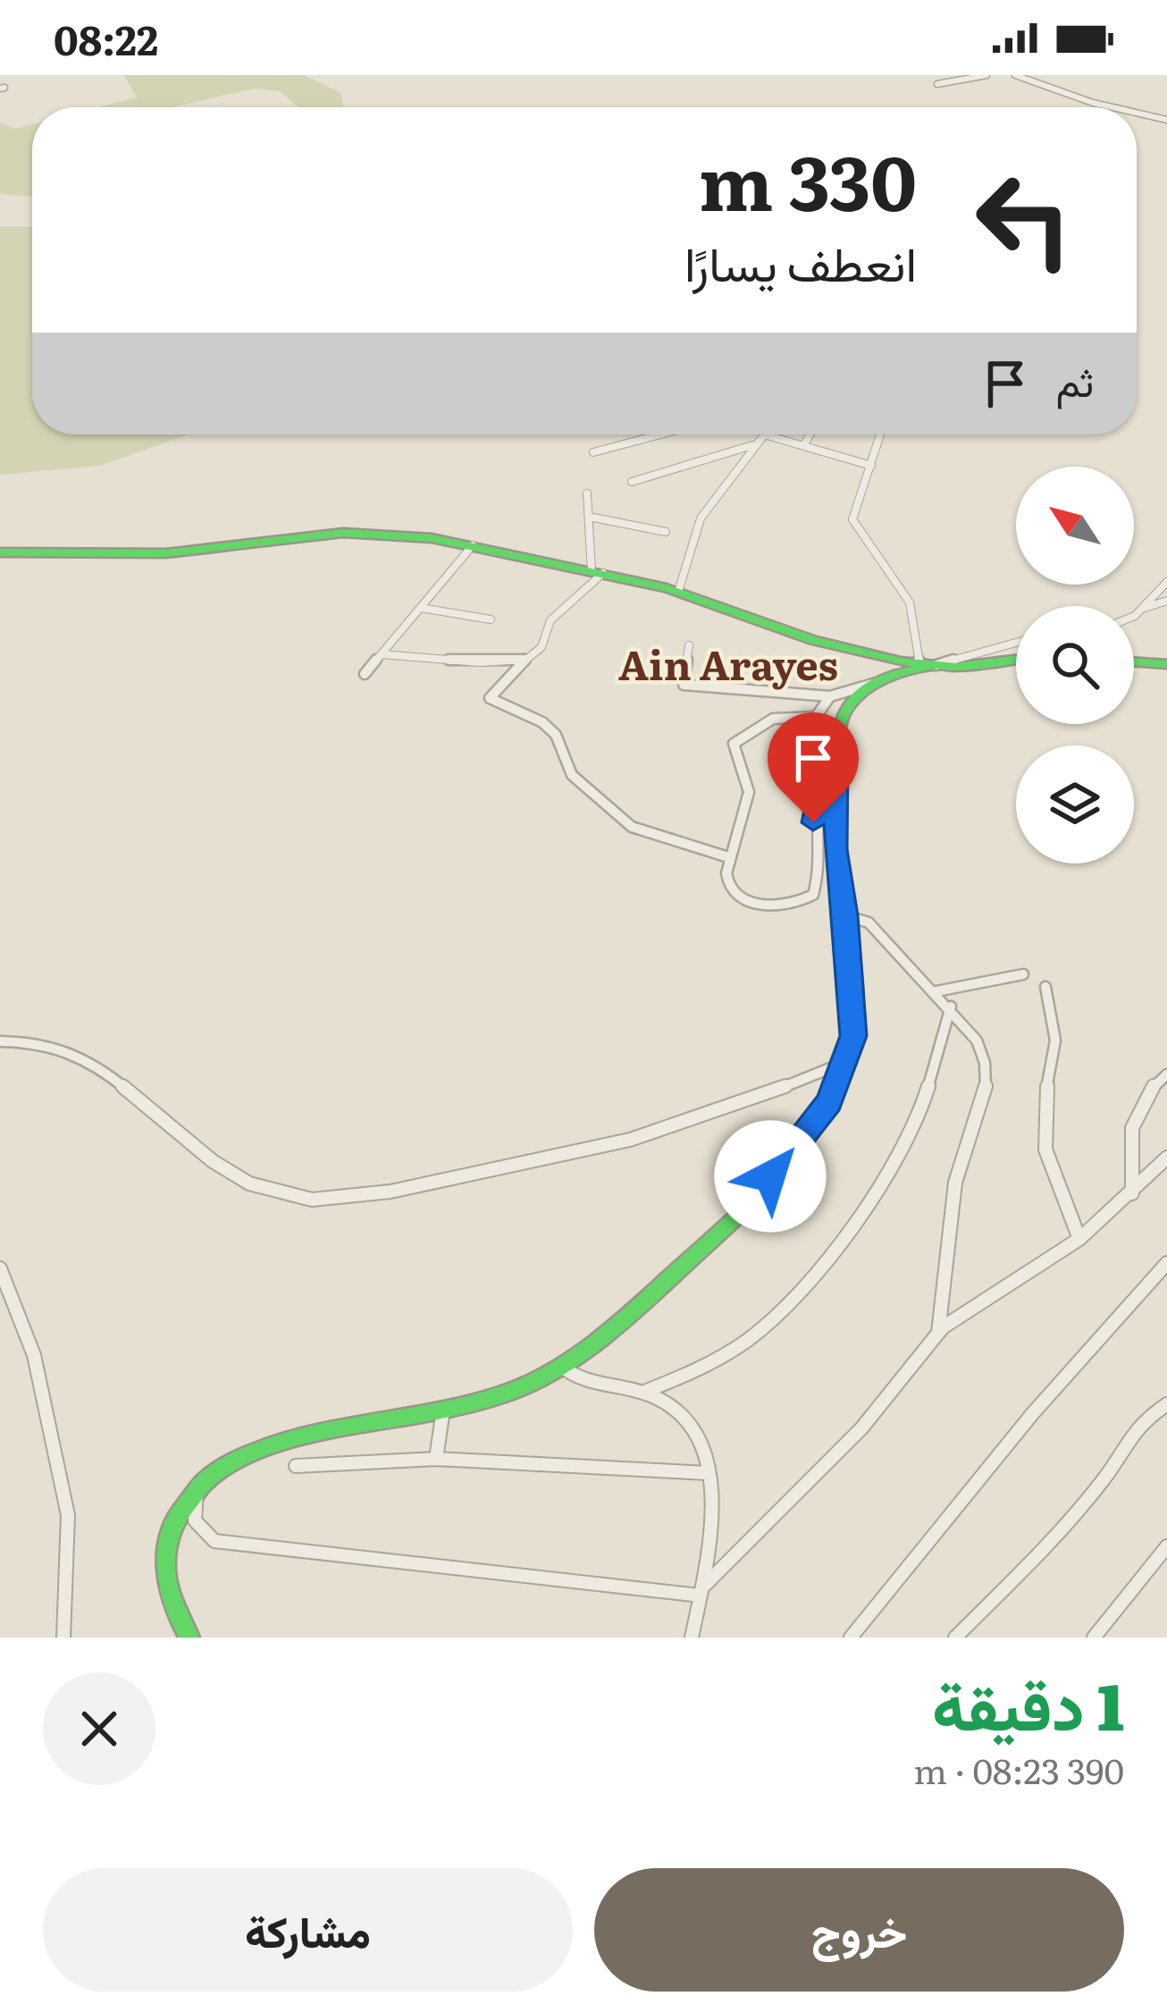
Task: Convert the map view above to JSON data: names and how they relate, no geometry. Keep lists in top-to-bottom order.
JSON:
{
  "districts": ["Ain Arayes"],
  "north": "top left",
  "page": {
    "status": "08:22",
    "turn": ["330 m", "انعطف يسارًا"],
    "then": "ثم",
    "heading": ["1 دقيقة", "390 m · 08:23"],
    "buttons": ["خروج", "مشاركة"]
  }
}
